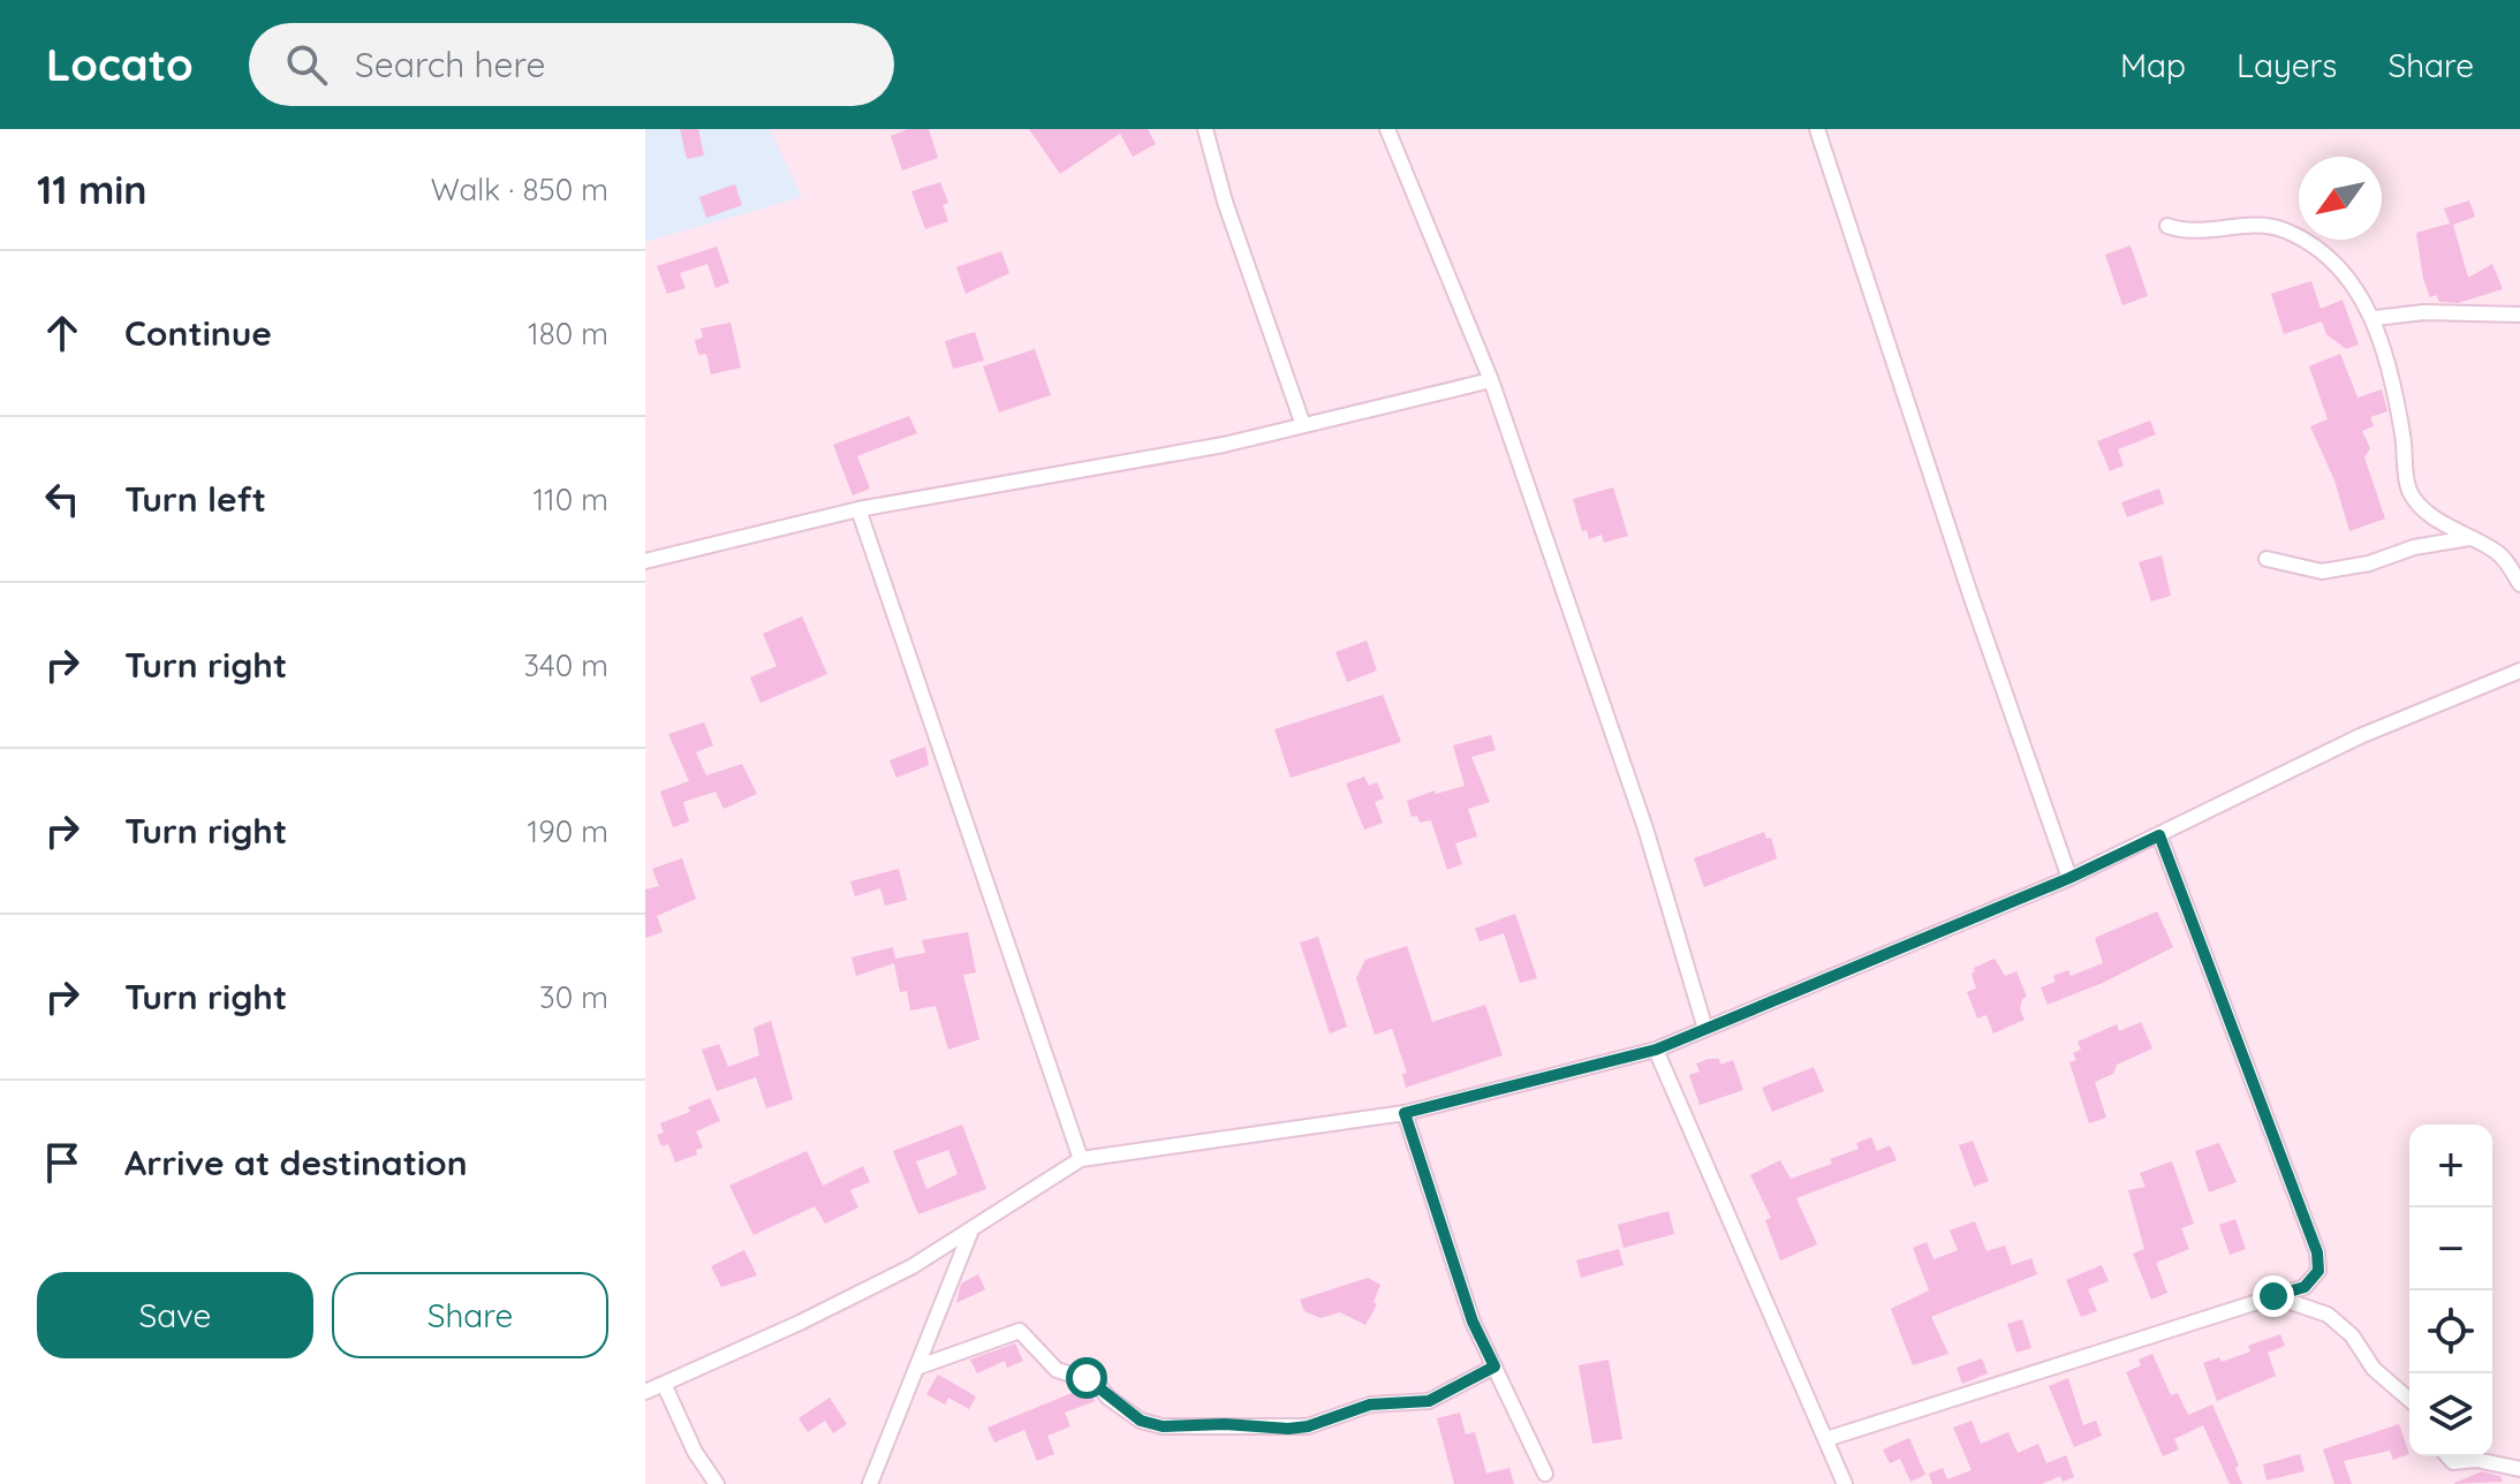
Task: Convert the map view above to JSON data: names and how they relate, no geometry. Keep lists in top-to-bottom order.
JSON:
{
  "north": "bottom left",
  "page": {
    "header": "Locato",
    "search": "Search here",
    "nav": ["Map", "Layers", "Share"],
    "heading": ["11 min", "Walk · 850 m"],
    "list": [
      ["Continue", "180 m"],
      ["Turn left", "110 m"],
      ["Turn right", "340 m"],
      ["Turn right", "190 m"],
      ["Turn right", "30 m"],
      "Arrive at destination"
    ],
    "map_buttons": ["+", "−"],
    "buttons": ["Save", "Share"]
  }
}
